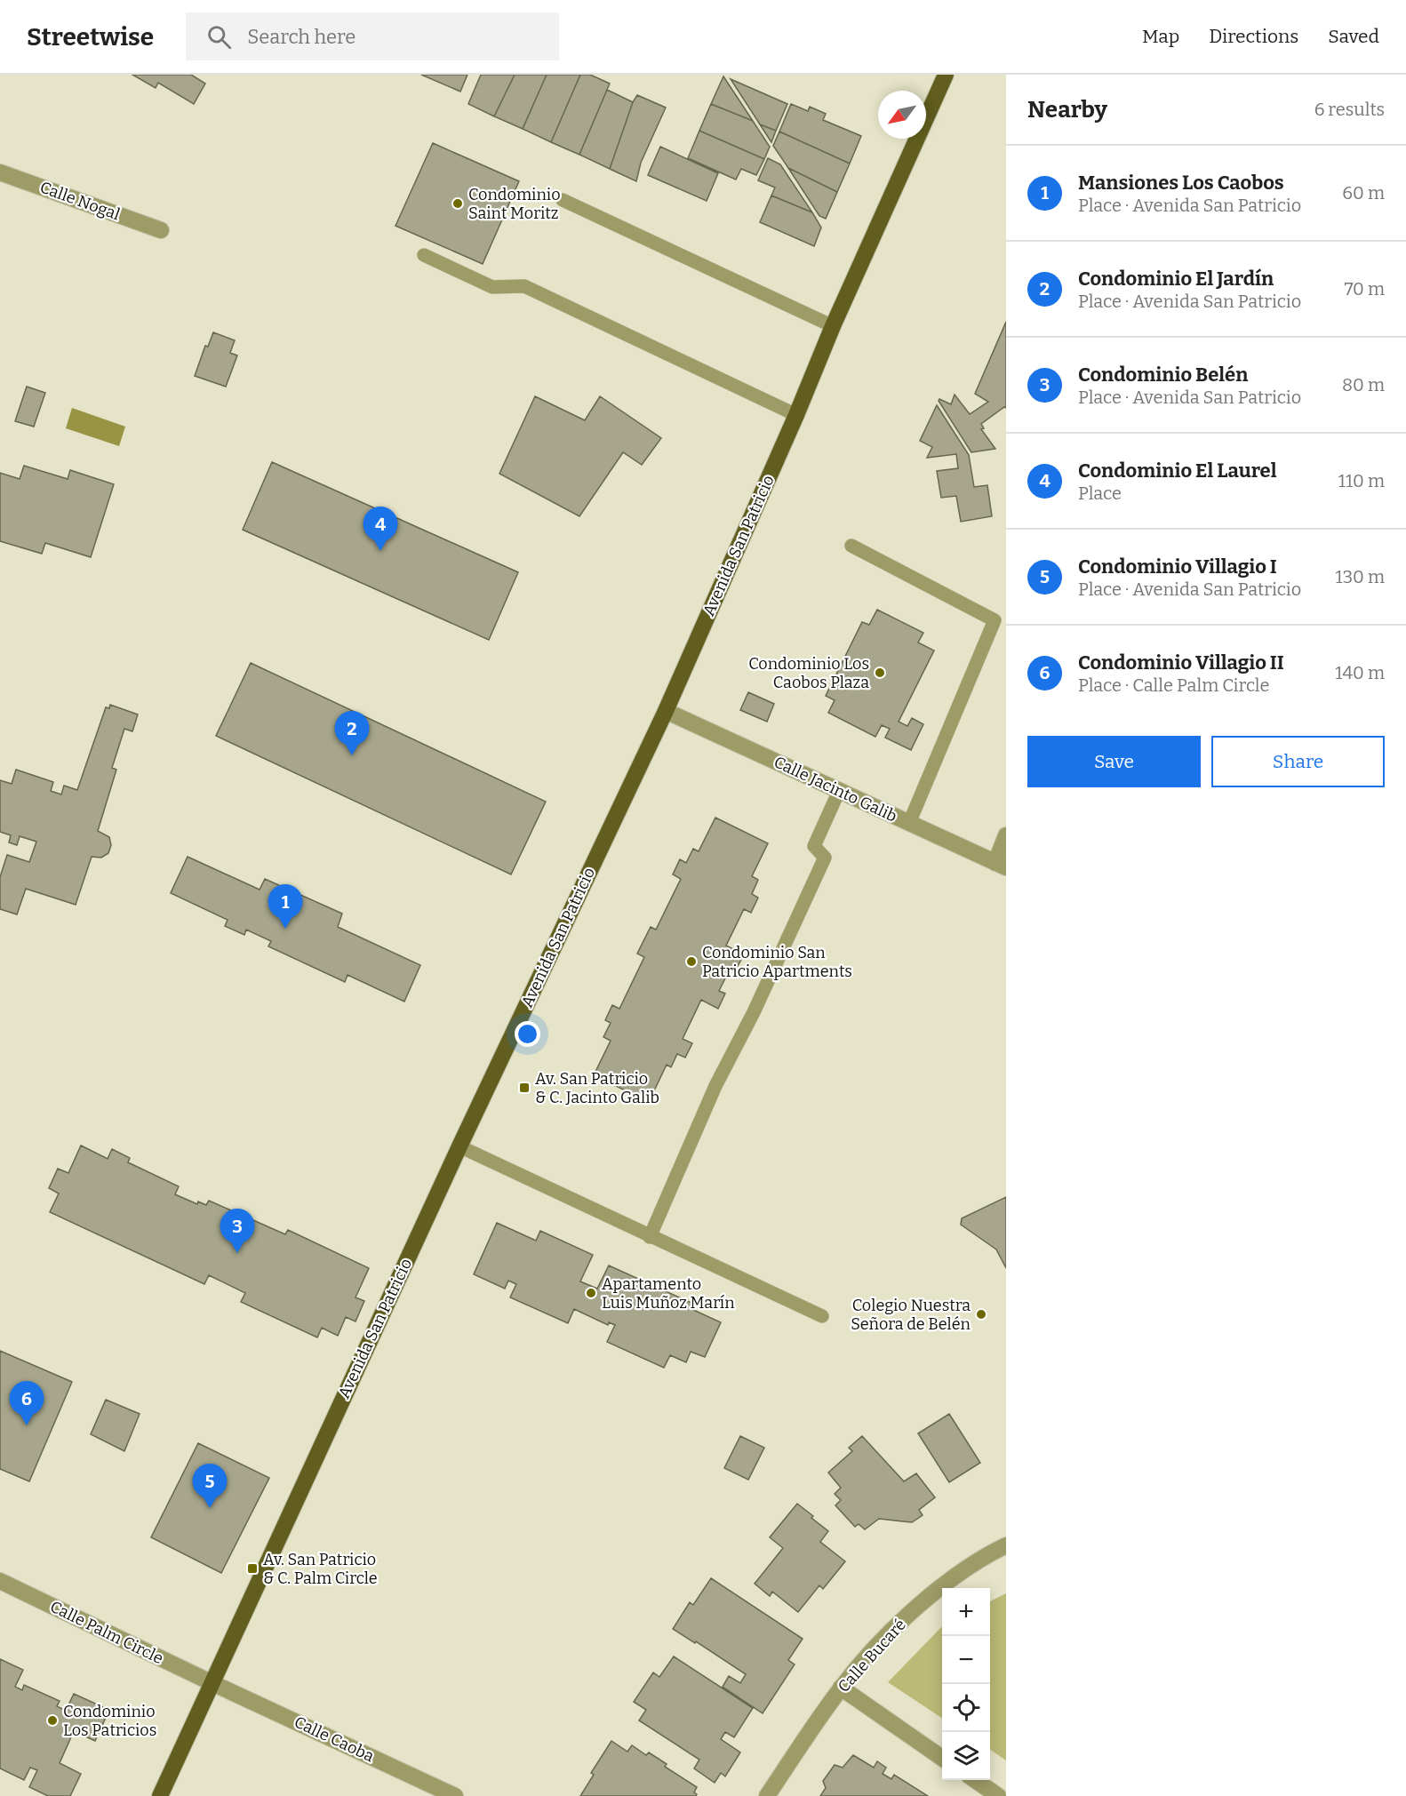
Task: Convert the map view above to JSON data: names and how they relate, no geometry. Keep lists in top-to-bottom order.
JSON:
{
  "streets": {
    "main road": ["Avenida San Patricio"],
    "street": [
      "Calle Nogal",
      "Calle Jacinto Galib",
      "Calle Palm Circle",
      "Calle Bucaré",
      "Calle Caoba"
    ]
  },
  "crossings": [
    ["Avenida San Patricio", "Calle Jacinto Galib"],
    ["Avenida San Patricio", "Calle Palm Circle"],
    ["Avenida San Patricio", "Calle Caoba"],
    ["Calle Palm Circle", "Calle Caoba"]
  ],
  "places": {
    "other": [
      "Condominio Saint Moritz",
      "Condominio Los Caobos Plaza",
      "Condominio San Patricio Apartments",
      "Apartamento Luis Muñoz Marín",
      "Colegio Nuestra Señora de Belén",
      "Condominio Los Patricios"
    ],
    "transit": ["Av. San Patricio & C. Jacinto Galib", "Av. San Patricio & C. Palm Circle"]
  },
  "north": "bottom left",
  "page": {
    "header": "Streetwise",
    "search": "Search here",
    "nav": ["Map", "Directions", "Saved"],
    "heading": ["Nearby", "6 results"],
    "list": [
      {
        "mark": "1",
        "name": "Mansiones Los Caobos",
        "note": "Place · Avenida San Patricio",
        "value": "60 m"
      },
      {
        "mark": "2",
        "name": "Condominio El Jardín",
        "note": "Place · Avenida San Patricio",
        "value": "70 m"
      },
      {
        "mark": "3",
        "name": "Condominio Belén",
        "note": "Place · Avenida San Patricio",
        "value": "80 m"
      },
      {
        "mark": "4",
        "name": "Condominio El Laurel",
        "note": "Place",
        "value": "110 m"
      },
      {
        "mark": "5",
        "name": "Condominio Villagio I",
        "note": "Place · Avenida San Patricio",
        "value": "130 m"
      },
      {
        "mark": "6",
        "name": "Condominio Villagio II",
        "note": "Place · Calle Palm Circle",
        "value": "140 m"
      }
    ],
    "pins": [
      "4",
      "2",
      "1",
      "3",
      "6",
      "5"
    ],
    "buttons": ["Save", "Share"],
    "map_buttons": ["+", "−"]
  }
}
